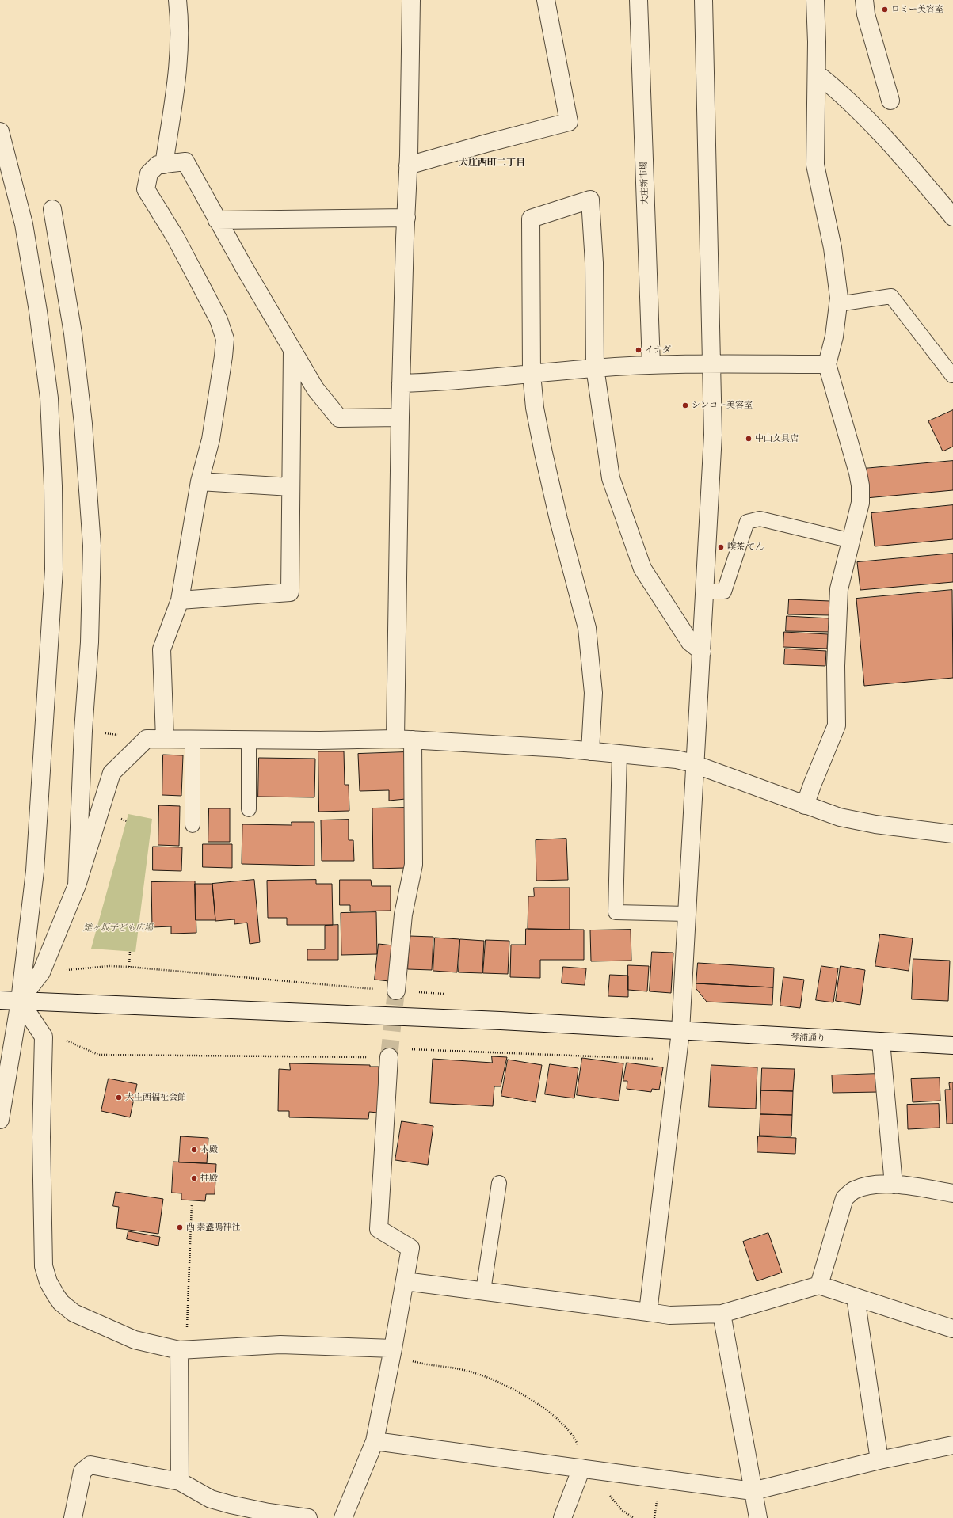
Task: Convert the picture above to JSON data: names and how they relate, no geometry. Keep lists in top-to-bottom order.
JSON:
{
  "streets": {
    "street": ["大庄新市場", "琴浦通り"]
  },
  "districts": ["大庄西町二丁目"],
  "parks": ["雉ヶ坂子ども広場"],
  "places": [
    "ロミー美容室",
    "イナダ",
    "シンコー美容室",
    "中山文具店",
    "喫茶 てん",
    "大庄西福祉会館",
    "本殿",
    "拝殿",
    "西 素盞嗚神社"
  ]
}
